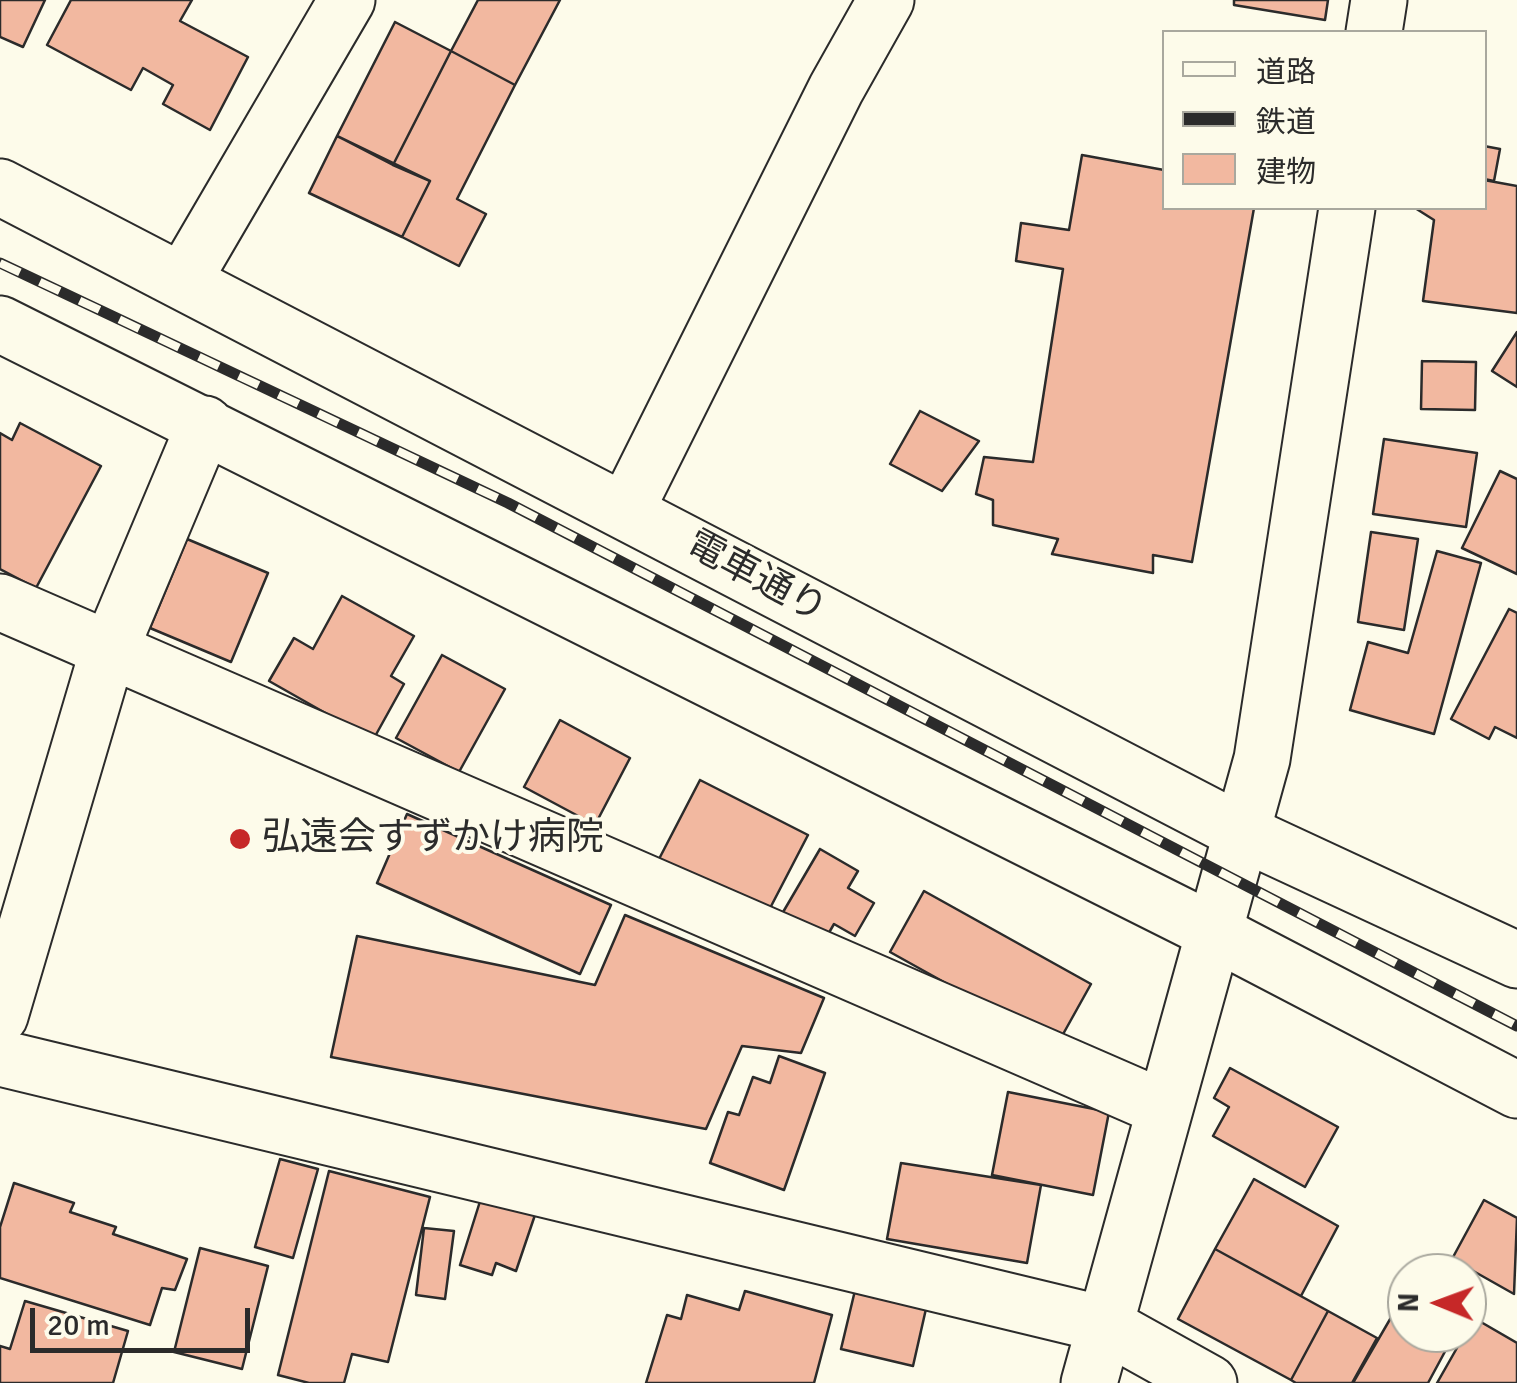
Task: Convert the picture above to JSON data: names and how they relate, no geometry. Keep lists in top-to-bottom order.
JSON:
{
  "streets": {
    "street": ["電車通り"]
  },
  "places": ["弘遠会すずかけ病院"],
  "legend": ["道路", "鉄道", "建物"],
  "scale_bar": "20 m",
  "north": "left"
}
